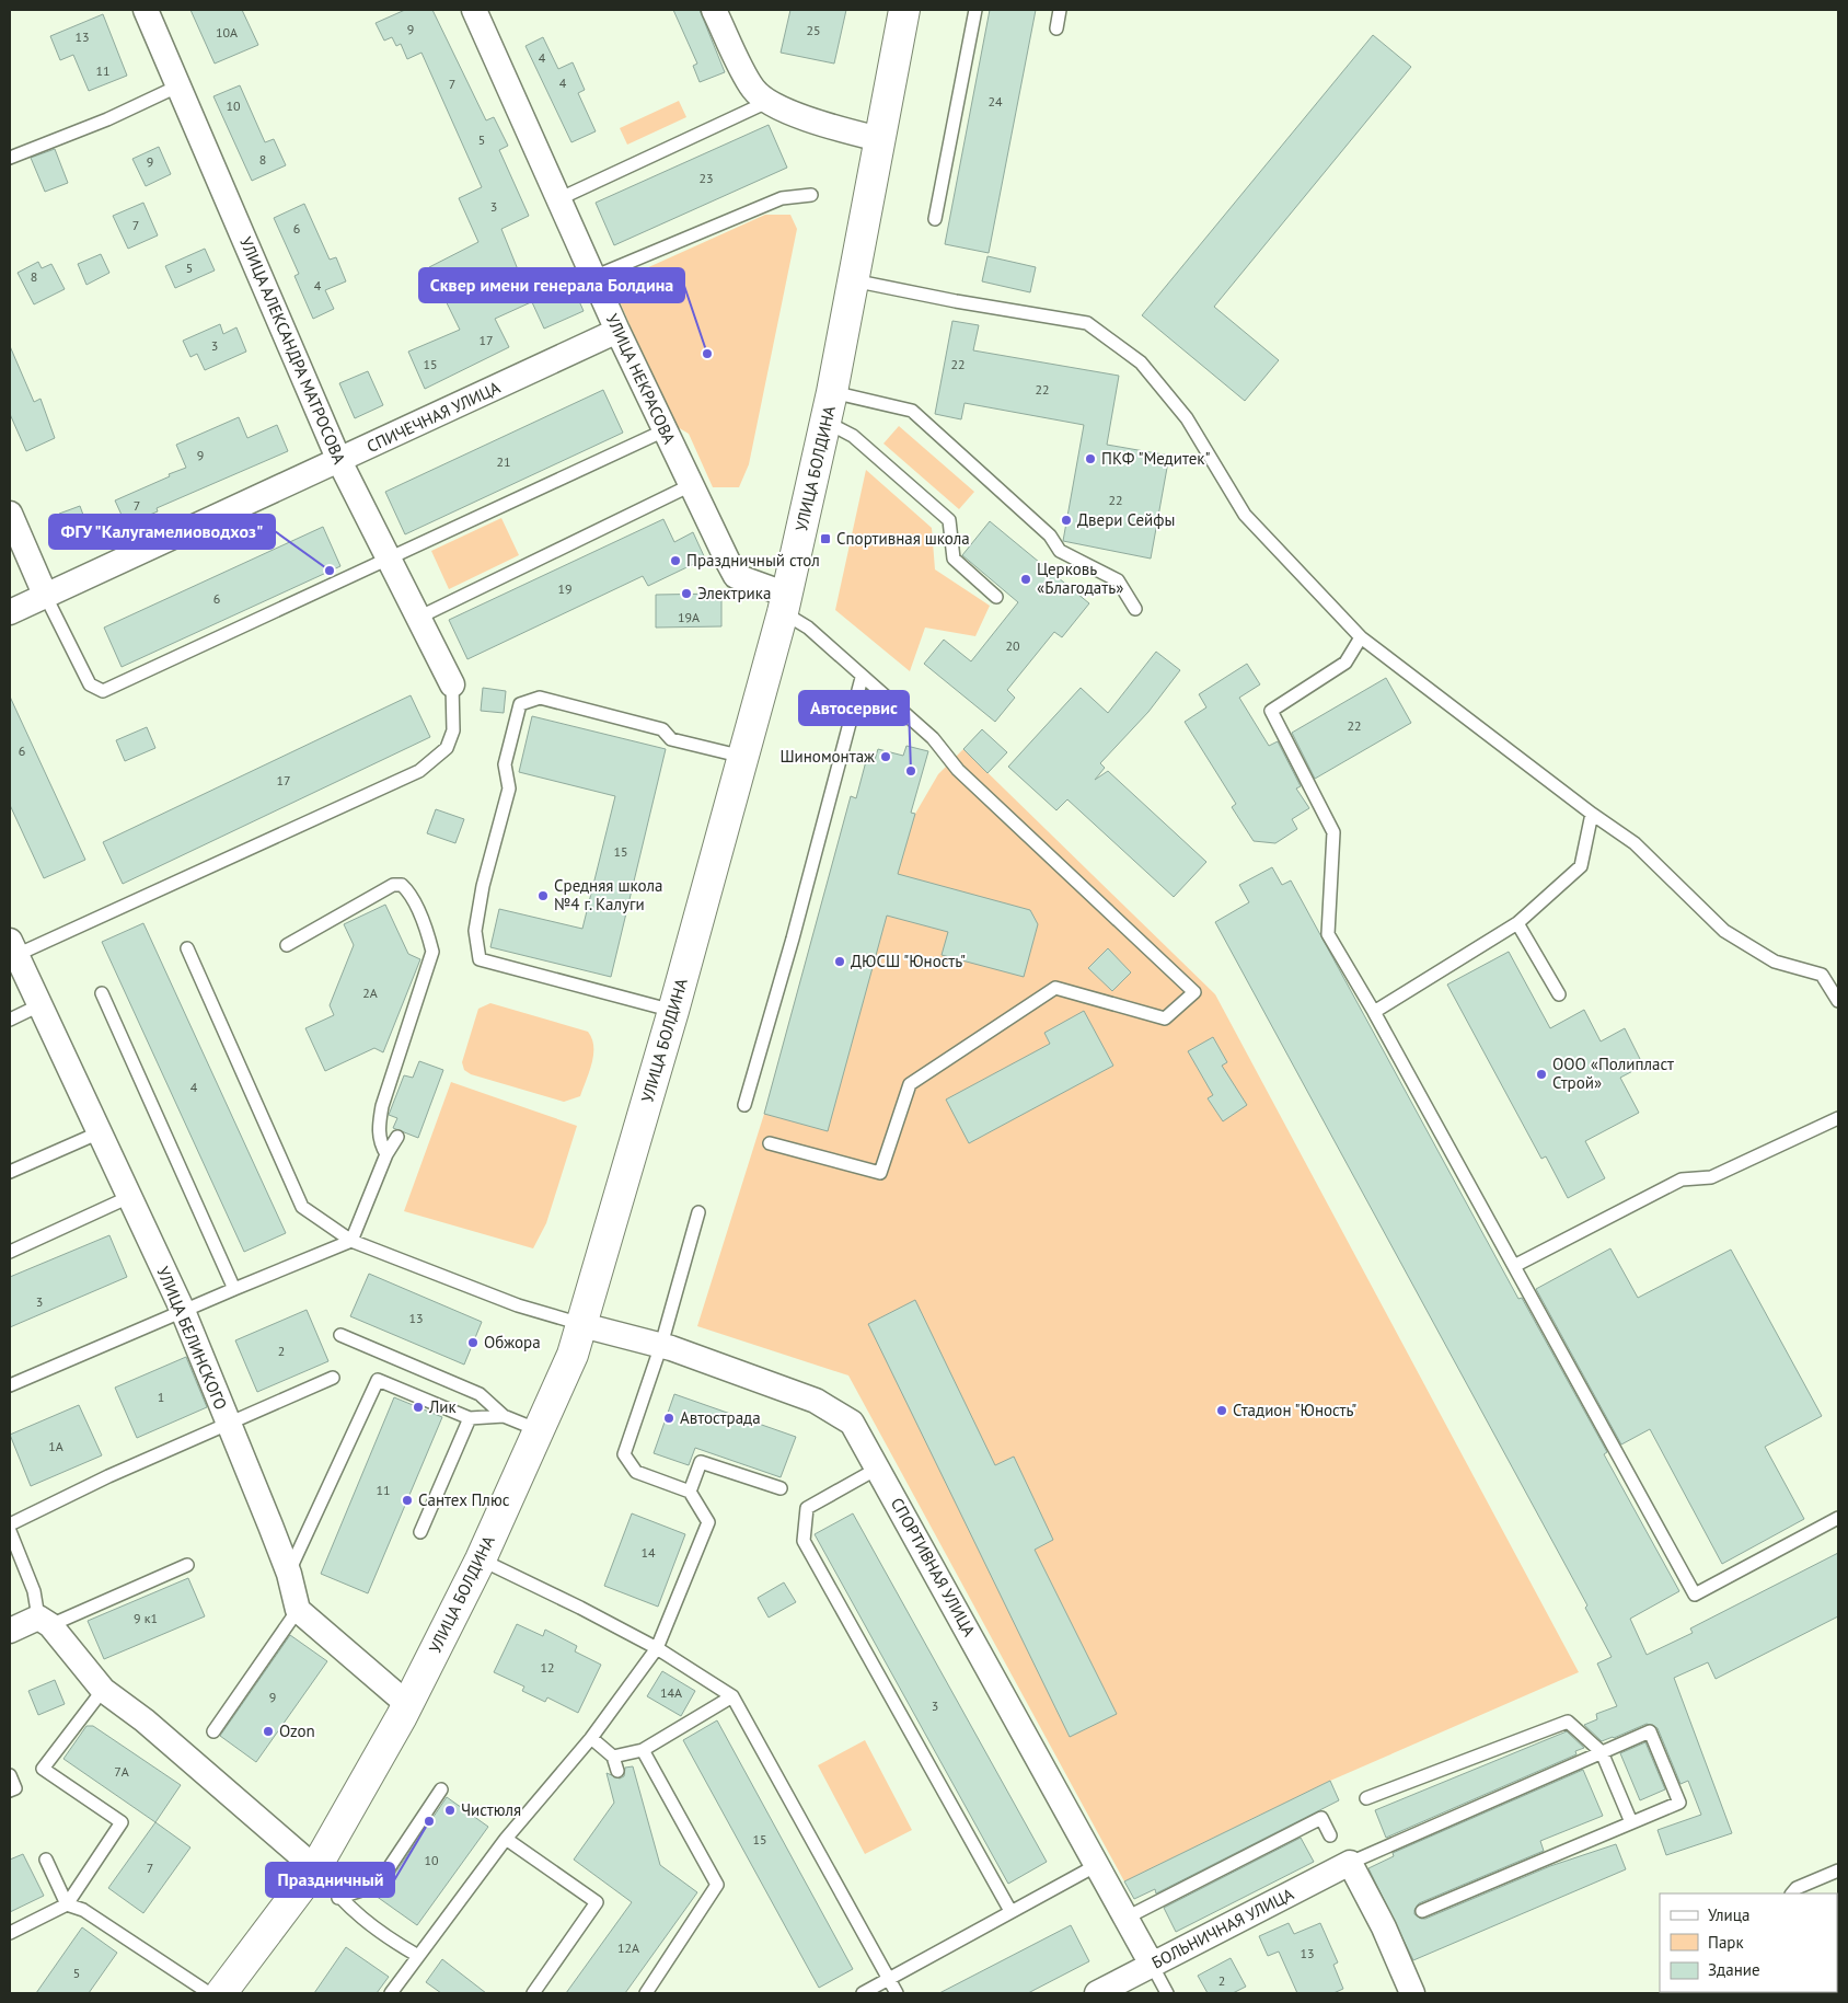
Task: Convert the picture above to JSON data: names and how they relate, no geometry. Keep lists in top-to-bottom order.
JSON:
{
  "streets": {
    "main road": ["УЛИЦА БОЛДИНА"],
    "street": [
      "УЛИЦА АЛЕКСАНДРА МАТРОСОВА",
      "УЛИЦА НЕКРАСОВА",
      "СПИЧЕЧНАЯ УЛИЦА",
      "УЛИЦА БЕЛИНСКОГО",
      "СПОРТИВНАЯ УЛИЦА",
      "БОЛЬНИЧНАЯ УЛИЦА"
    ]
  },
  "crossings": [
    ["УЛИЦА АЛЕКСАНДРА МАТРОСОВА", "СПИЧЕЧНАЯ УЛИЦА"],
    ["УЛИЦА НЕКРАСОВА", "СПИЧЕЧНАЯ УЛИЦА"],
    ["УЛИЦА НЕКРАСОВА", "УЛИЦА БОЛДИНА"],
    ["УЛИЦА БОЛДИНА", "СПОРТИВНАЯ УЛИЦА"],
    ["СПОРТИВНАЯ УЛИЦА", "БОЛЬНИЧНАЯ УЛИЦА"]
  ],
  "places": {
    "other": [
      "Сквер имени генерала Болдина",
      "ПКФ \"Медитек\"",
      "Двери Сейфы",
      "Праздничный стол",
      "ФГУ \"Калугамелиоводхоз\"",
      "Церковь «Благодать»",
      "Электрика",
      "Шиномонтаж",
      "Автосервис",
      "Средняя школа №4 г. Калуги",
      "ДЮСШ \"Юность\"",
      "ООО «Полипласт Строй»",
      "Обжора",
      "Лик",
      "Стадион \"Юность\"",
      "Автострада",
      "Сантех Плюс",
      "Ozon",
      "Чистюля",
      "Праздничный"
    ],
    "transit": ["Спортивная школа"]
  },
  "house_numbers": [
    "9",
    "25",
    "10А",
    "13",
    "4",
    "11",
    "4",
    "7",
    "24",
    "10",
    "5",
    "8",
    "9",
    "23",
    "3",
    "7",
    "6",
    "5",
    "8",
    "4",
    "17",
    "3",
    "15",
    "22",
    "22",
    "9",
    "21",
    "22",
    "7",
    "19",
    "6",
    "19А",
    "20",
    "22",
    "6",
    "17",
    "15",
    "2А",
    "4",
    "3",
    "13",
    "2",
    "1",
    "1А",
    "11",
    "14",
    "9 к1",
    "12",
    "14А",
    "9",
    "3",
    "7А",
    "15",
    "10",
    "7",
    "12А",
    "13",
    "5",
    "2"
  ],
  "legend": ["Улица", "Парк", "Здание"]
}
